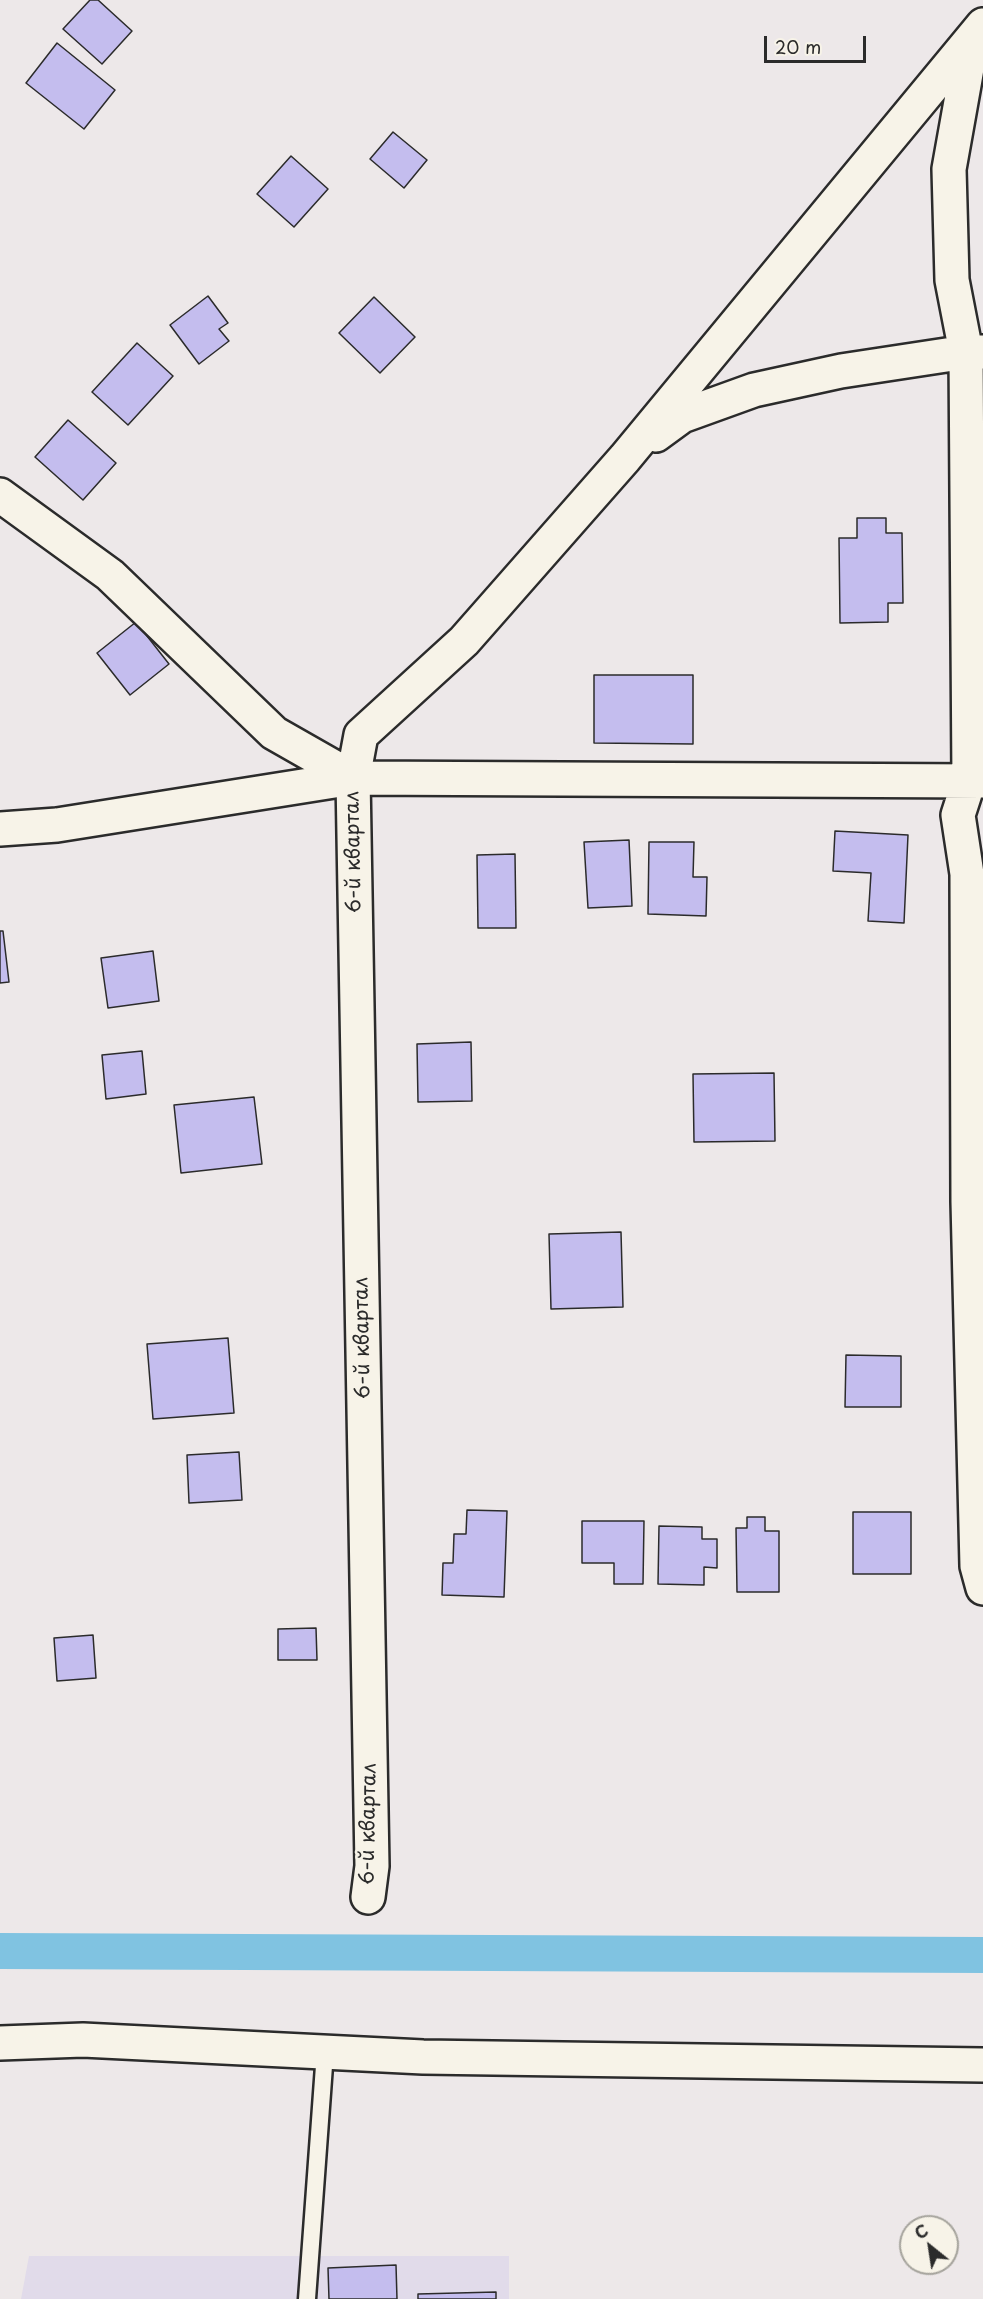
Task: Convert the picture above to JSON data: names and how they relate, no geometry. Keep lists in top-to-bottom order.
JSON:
{
  "streets": {
    "street": ["6-й квартал"]
  },
  "scale_bar": "20 m",
  "north": "top left"
}
